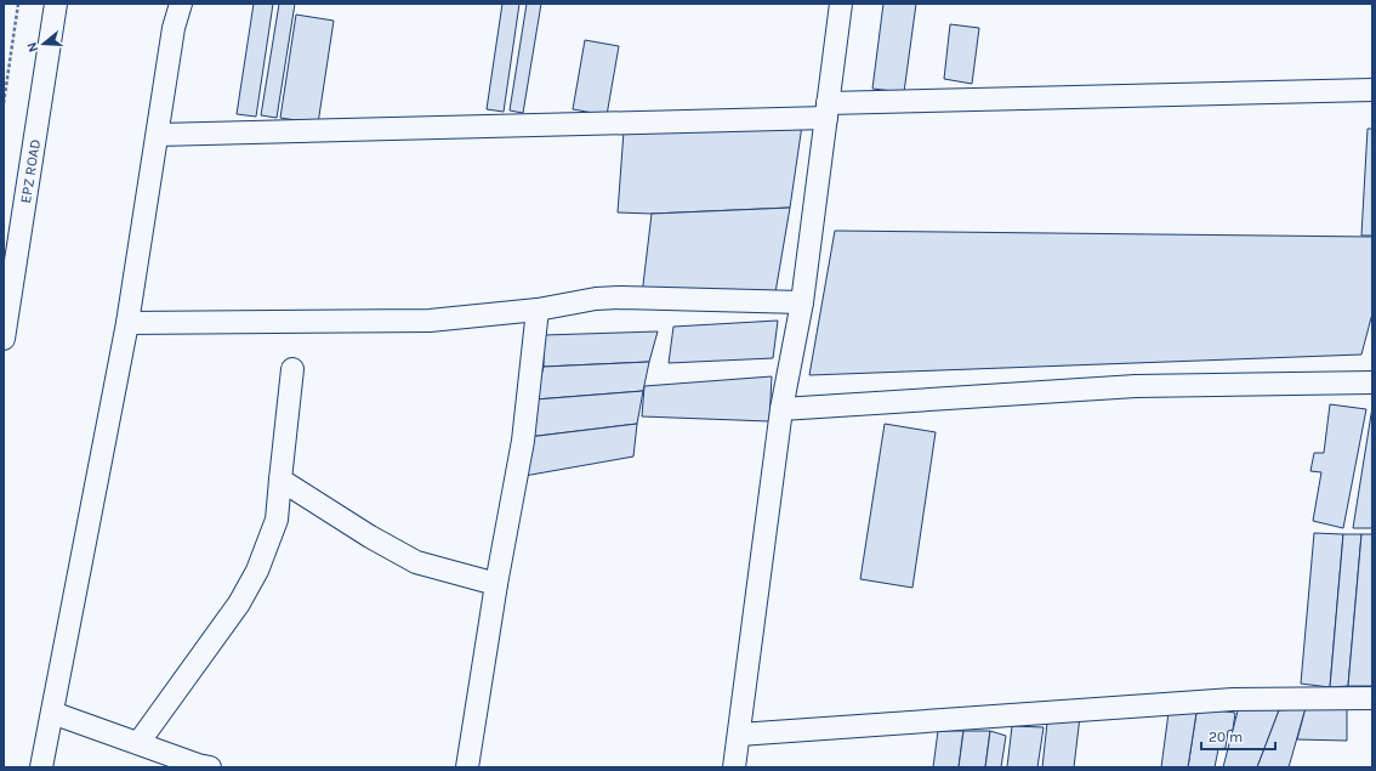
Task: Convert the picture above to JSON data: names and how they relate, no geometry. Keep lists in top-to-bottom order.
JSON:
{
  "streets": {
    "street": ["EPZ ROAD"]
  },
  "scale_bar": "20 m",
  "north": "left"
}
